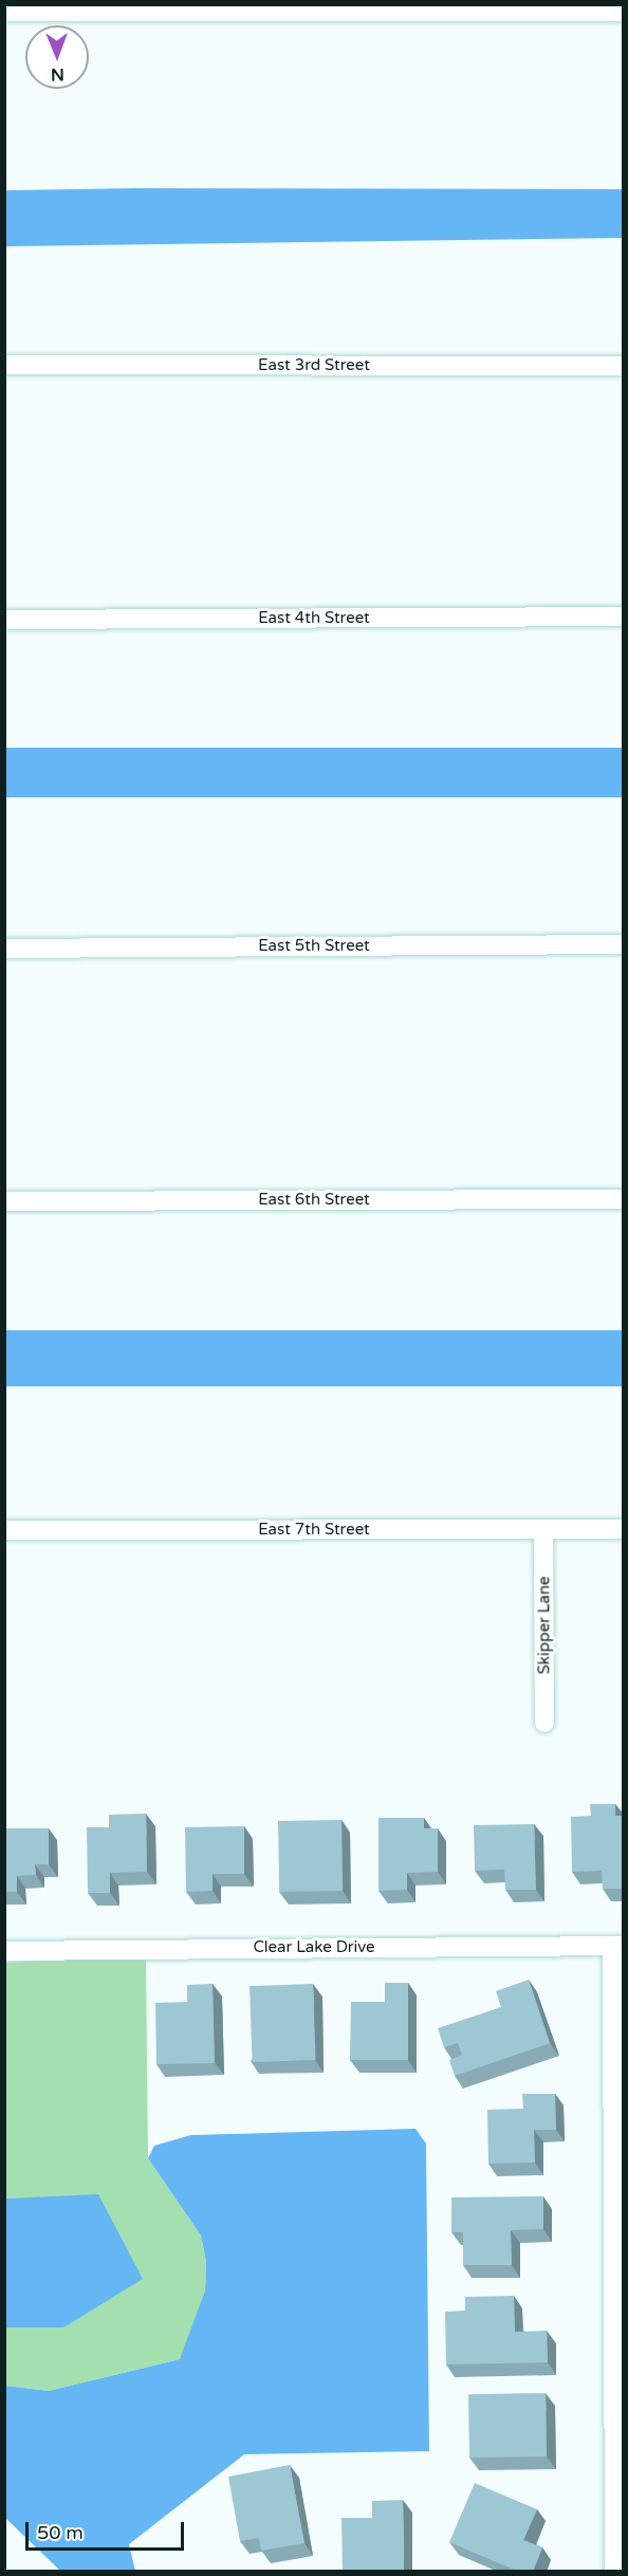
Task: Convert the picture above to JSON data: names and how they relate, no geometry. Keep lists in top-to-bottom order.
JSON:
{
  "streets": {
    "street": [
      "East 3rd Street",
      "East 4th Street",
      "East 5th Street",
      "East 6th Street",
      "East 7th Street",
      "Skipper Lane",
      "Clear Lake Drive"
    ]
  },
  "crossings": [
    ["East 7th Street", "Skipper Lane"]
  ],
  "scale_bar": "50 m",
  "north": "bottom"
}
